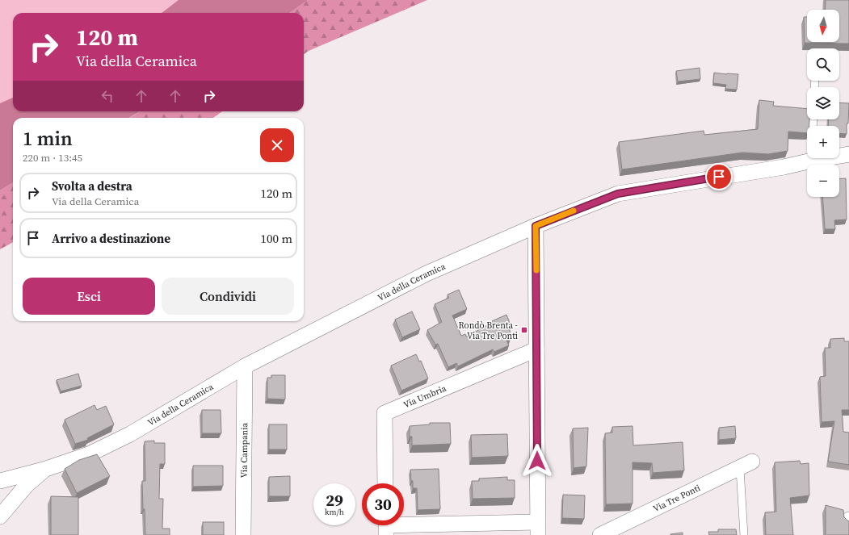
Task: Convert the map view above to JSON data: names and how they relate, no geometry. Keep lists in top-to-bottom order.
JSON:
{
  "streets": {
    "street": [
      "Via della Ceramica",
      "Via Umbria",
      "Via Campania",
      "Via Tre Ponti"
    ]
  },
  "crossings": [
    ["Via della Ceramica", "Via Campania"]
  ],
  "places": {
    "transit": ["Rondò Brenta - Via Tre Ponti"]
  },
  "north": "bottom",
  "page": {
    "map_buttons": ["+", "−"],
    "turn": ["120 m", "Via della Ceramica"],
    "heading": ["1 min", "220 m · 13:45"],
    "list": [
      {
        "name": "Svolta a destra",
        "note": "Via della Ceramica",
        "value": "120 m"
      },
      {
        "name": "Arrivo a destinazione",
        "value": "100 m"
      }
    ],
    "buttons": ["Esci", "Condividi"],
    "speed": "29 km/h",
    "limit": "30"
  }
}
